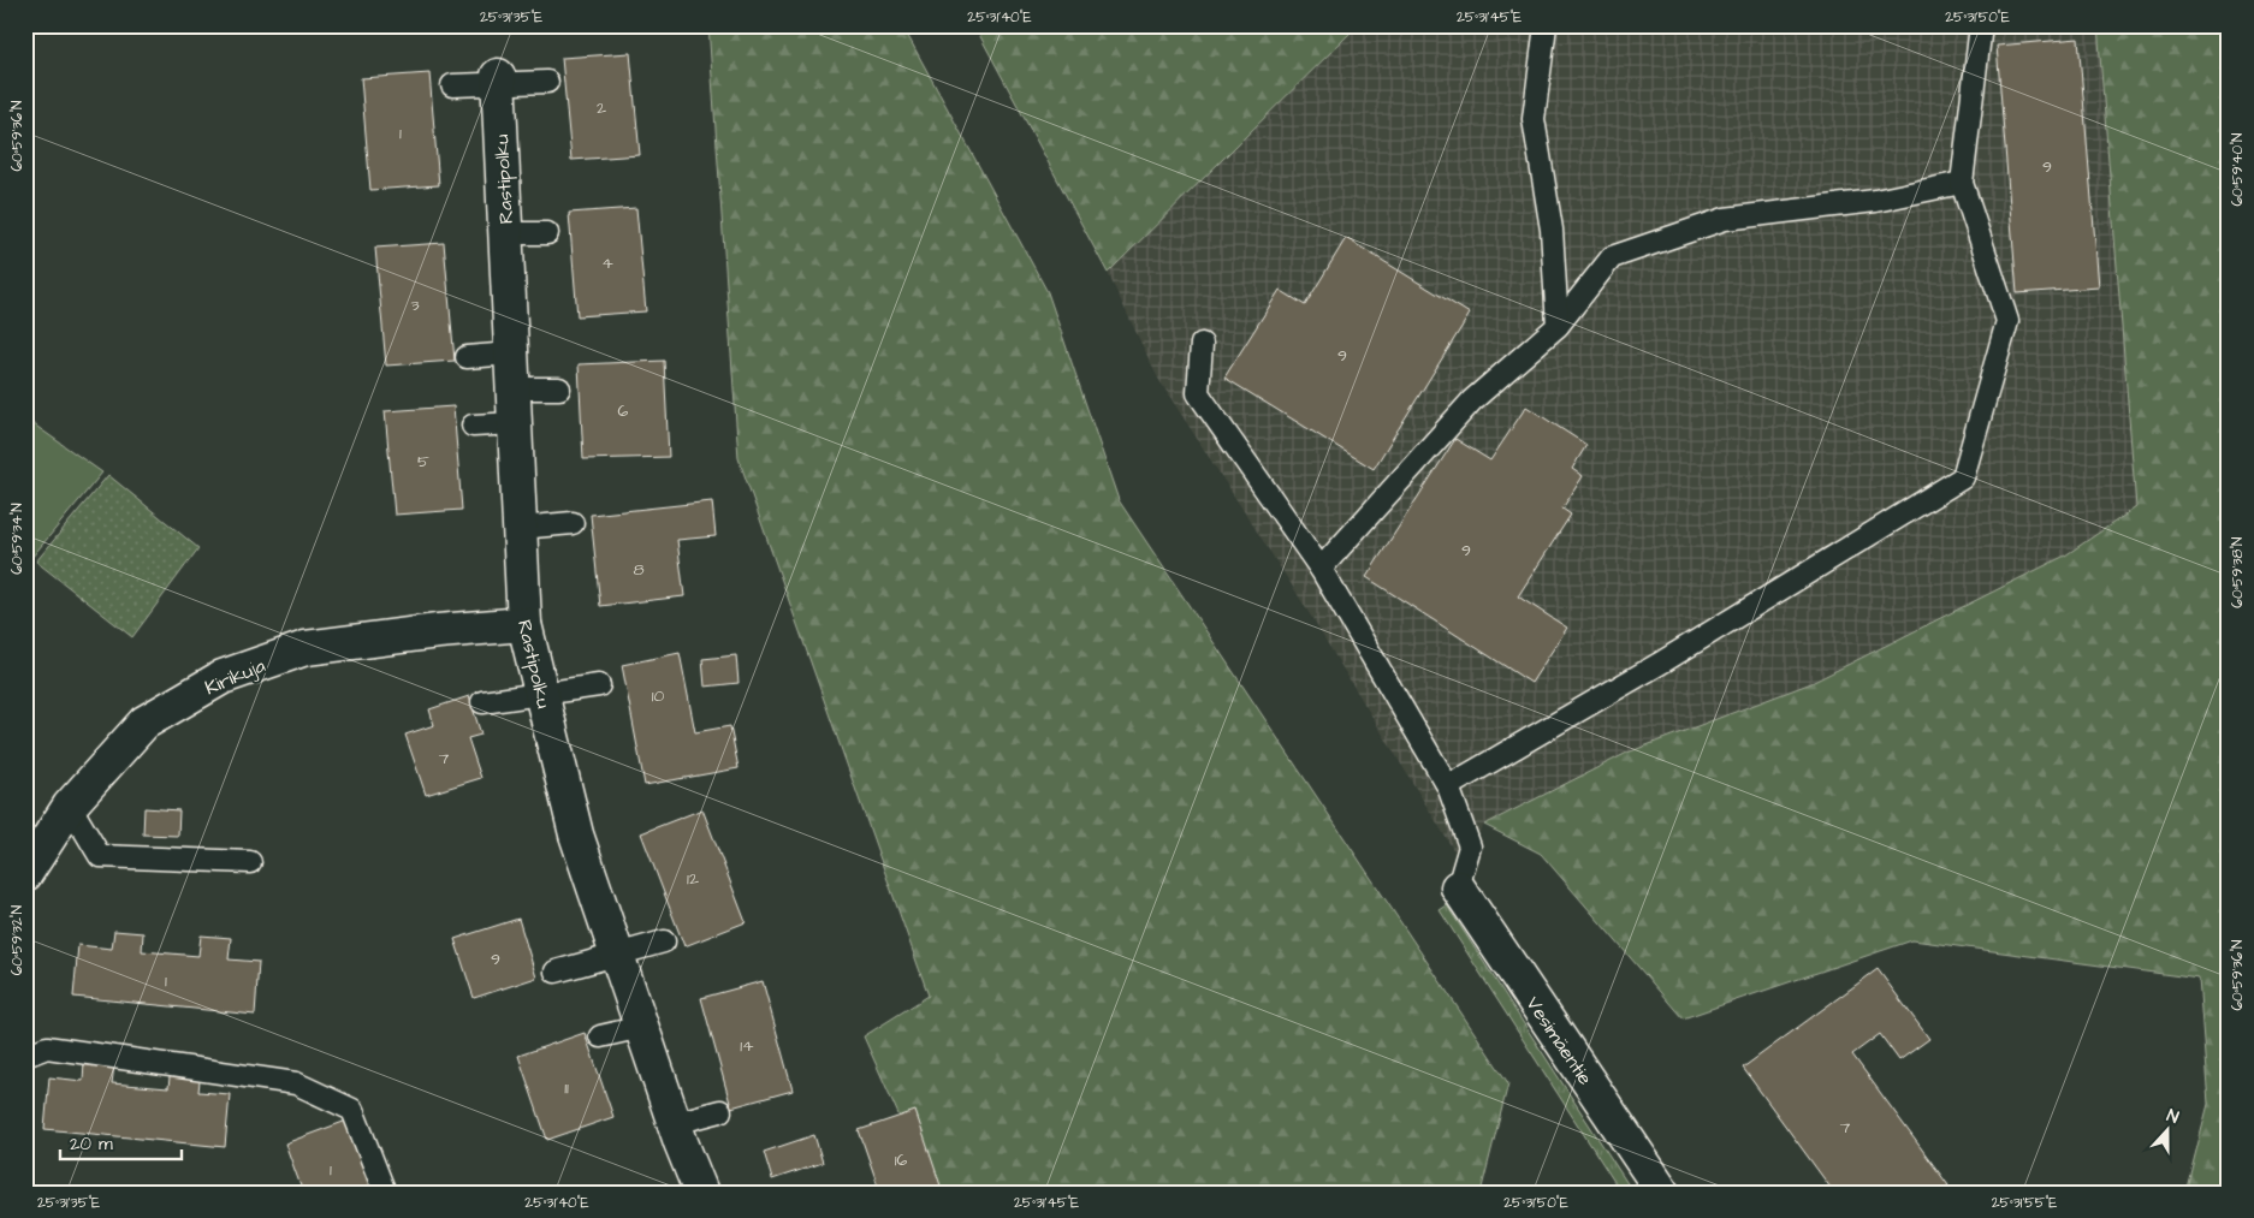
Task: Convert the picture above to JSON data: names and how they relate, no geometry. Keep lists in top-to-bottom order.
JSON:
{
  "streets": {
    "street": ["Rastipolku", "Kirikuja", "Vesimäentie"]
  },
  "crossings": [
    ["Rastipolku", "Kirikuja"]
  ],
  "house_numbers": [
    "2",
    "1",
    "9",
    "4",
    "3",
    "9",
    "6",
    "5",
    "9",
    "8",
    "10",
    "7",
    "12",
    "9",
    "1",
    "14",
    "11",
    "7",
    "16",
    "1"
  ],
  "scale_bar": "20 m",
  "north": "top",
  "coordinates": [
    "25°31'35\"E",
    "25°31'40\"E",
    "25°31'45\"E",
    "25°31'50\"E",
    "60°59'36\"N",
    "60°59'40\"N",
    "60°59'34\"N",
    "60°59'38\"N",
    "60°59'32\"N",
    "25°31'55\"E"
  ]
}
